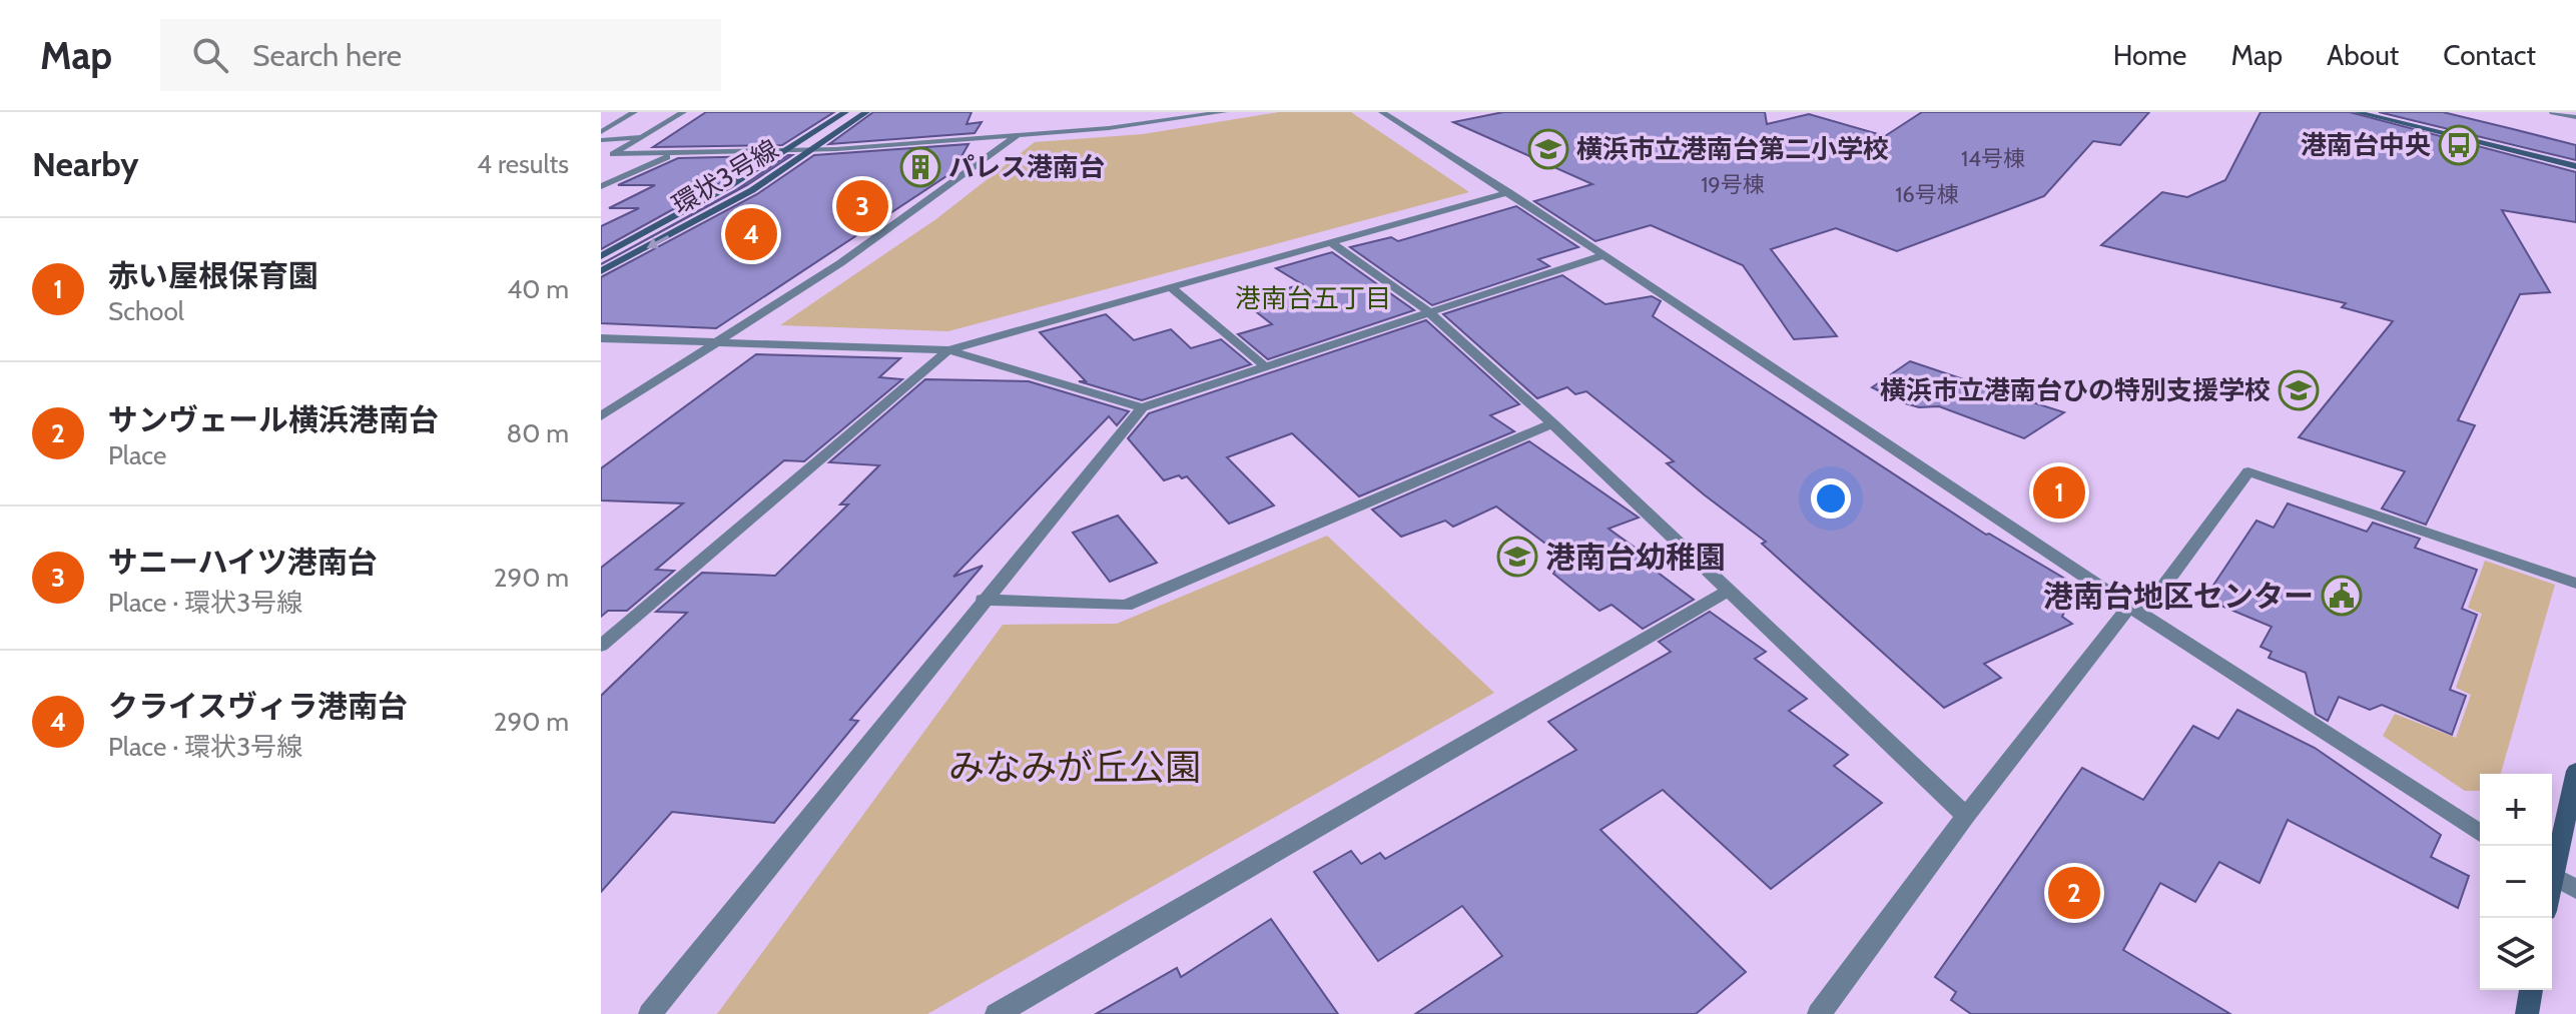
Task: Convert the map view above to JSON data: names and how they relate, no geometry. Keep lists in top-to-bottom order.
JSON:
{
  "streets": {
    "street": ["環状3号線"]
  },
  "districts": ["港南台五丁目"],
  "parks": ["みなみが丘公園"],
  "places": {
    "bus stop": ["港南台中央"],
    "school or university": ["横浜市立港南台第二小学校", "横浜市立港南台ひの特別支援学校", "港南台幼稚園"],
    "building": ["パレス港南台"],
    "public building": ["港南台地区センター"]
  },
  "house_numbers": ["14号棟", "19号棟", "16号棟"],
  "page": {
    "header": "Map",
    "search": "Search here",
    "nav": [
      "Home",
      "Map",
      "About",
      "Contact"
    ],
    "heading": ["Nearby", "4 results"],
    "pins": [
      "3",
      "4",
      "1",
      "2"
    ],
    "list": [
      {
        "mark": "1",
        "name": "赤い屋根保育園",
        "note": "School",
        "value": "40 m"
      },
      {
        "mark": "2",
        "name": "サンヴェール横浜港南台",
        "note": "Place",
        "value": "80 m"
      },
      {
        "mark": "3",
        "name": "サニーハイツ港南台",
        "note": "Place · 環状3号線",
        "value": "290 m"
      },
      {
        "mark": "4",
        "name": "クライスヴィラ港南台",
        "note": "Place · 環状3号線",
        "value": "290 m"
      }
    ],
    "map_buttons": ["+", "−"]
  }
}
